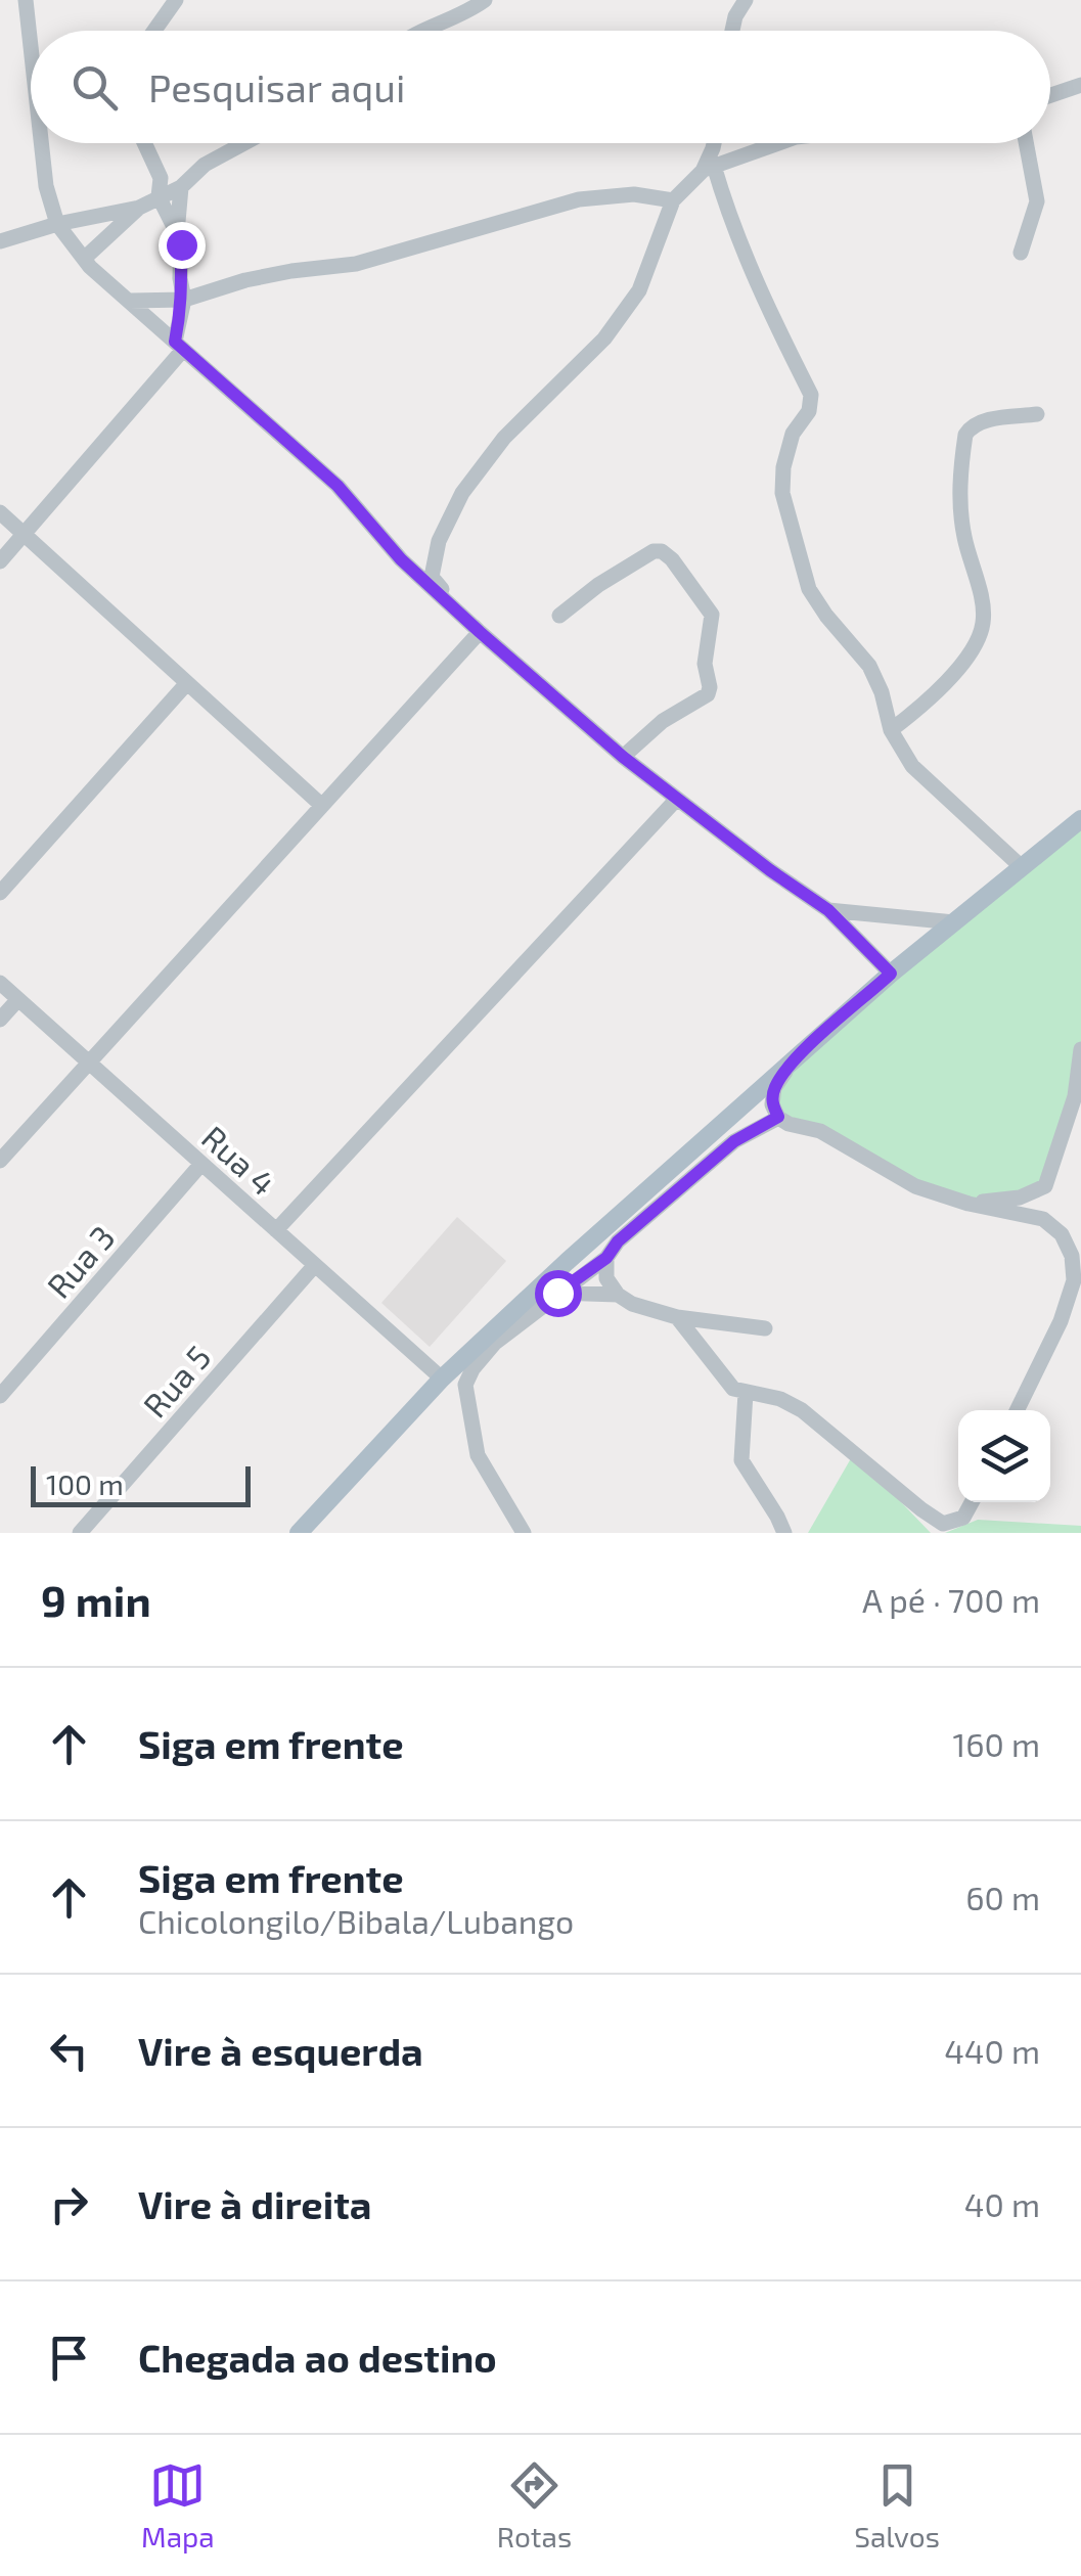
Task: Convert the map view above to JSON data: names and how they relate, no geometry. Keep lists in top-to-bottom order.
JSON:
{
  "streets": {
    "street": ["Rua 4", "Rua 3", "Rua 5"]
  },
  "crossings": [
    ["Rua 4", "Rua 3"],
    ["Rua 4", "Rua 5"]
  ],
  "scale_bar": "100 m",
  "page": {
    "search": "Pesquisar aqui",
    "scale": "100 m",
    "heading": ["9 min", "A pé · 700 m"],
    "list": [
      ["Siga em frente", "160 m"],
      ["Siga em frente", "Chicolongilo/Bibala/Lubango", "60 m"],
      ["Vire à esquerda", "440 m"],
      ["Vire à direita", "40 m"],
      "Chegada ao destino"
    ],
    "nav": ["Mapa", "Rotas", "Salvos"]
  }
}
